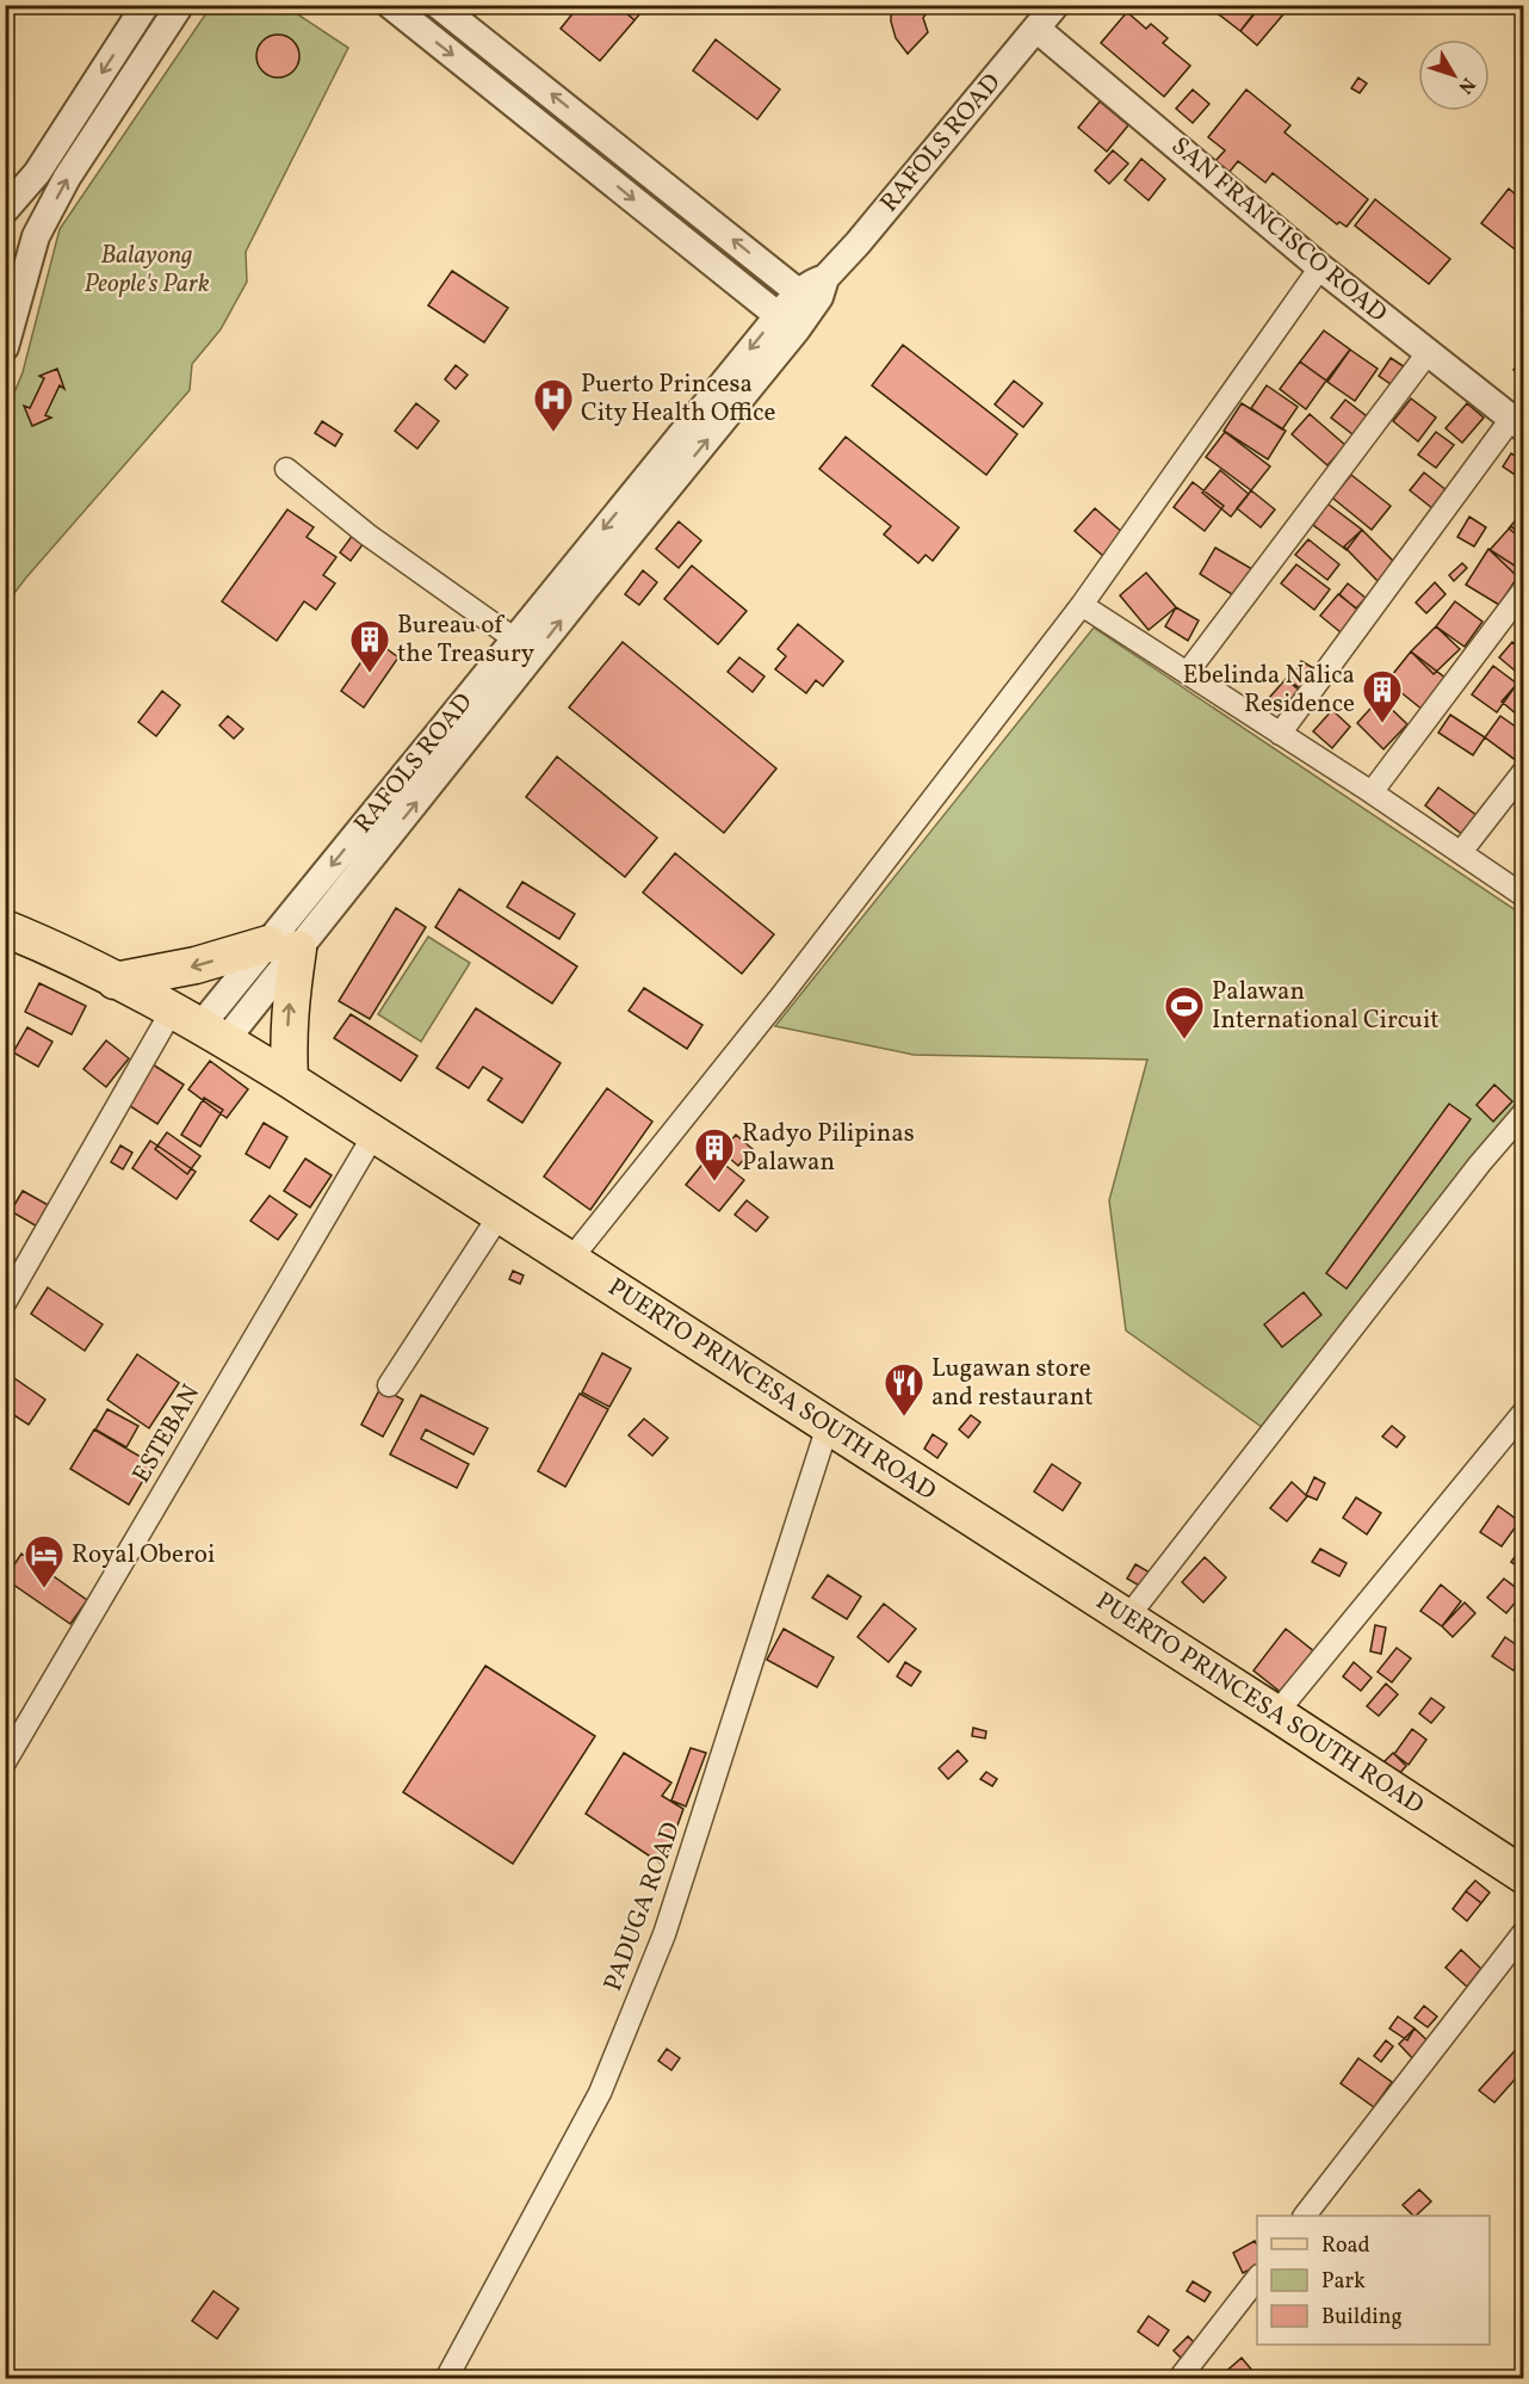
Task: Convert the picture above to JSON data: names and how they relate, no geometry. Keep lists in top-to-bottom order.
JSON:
{
  "streets": {
    "main road": ["PUERTO PRINCESA SOUTH ROAD"],
    "street": [
      "RAFOLS ROAD",
      "SAN FRANCISCO ROAD",
      "ESTEBAN",
      "PADUGA ROAD"
    ]
  },
  "crossings": [
    ["RAFOLS ROAD", "SAN FRANCISCO ROAD"],
    ["RAFOLS ROAD", "PUERTO PRINCESA SOUTH ROAD"],
    ["PUERTO PRINCESA SOUTH ROAD", "ESTEBAN"],
    ["PUERTO PRINCESA SOUTH ROAD", "PADUGA ROAD"]
  ],
  "parks": ["Balayong People's Park"],
  "places": {
    "hospital": ["Puerto Princesa City Health Office"],
    "building": ["Bureau of the Treasury", "Ebelinda Nalica Residence", "Radyo Pilipinas Palawan"],
    "sports": ["Palawan International Circuit"],
    "restaurant": ["Lugawan store and restaurant"],
    "hotel": ["Royal Oberoi"]
  },
  "legend": ["Road", "Park", "Building"],
  "north": "bottom right"
}
